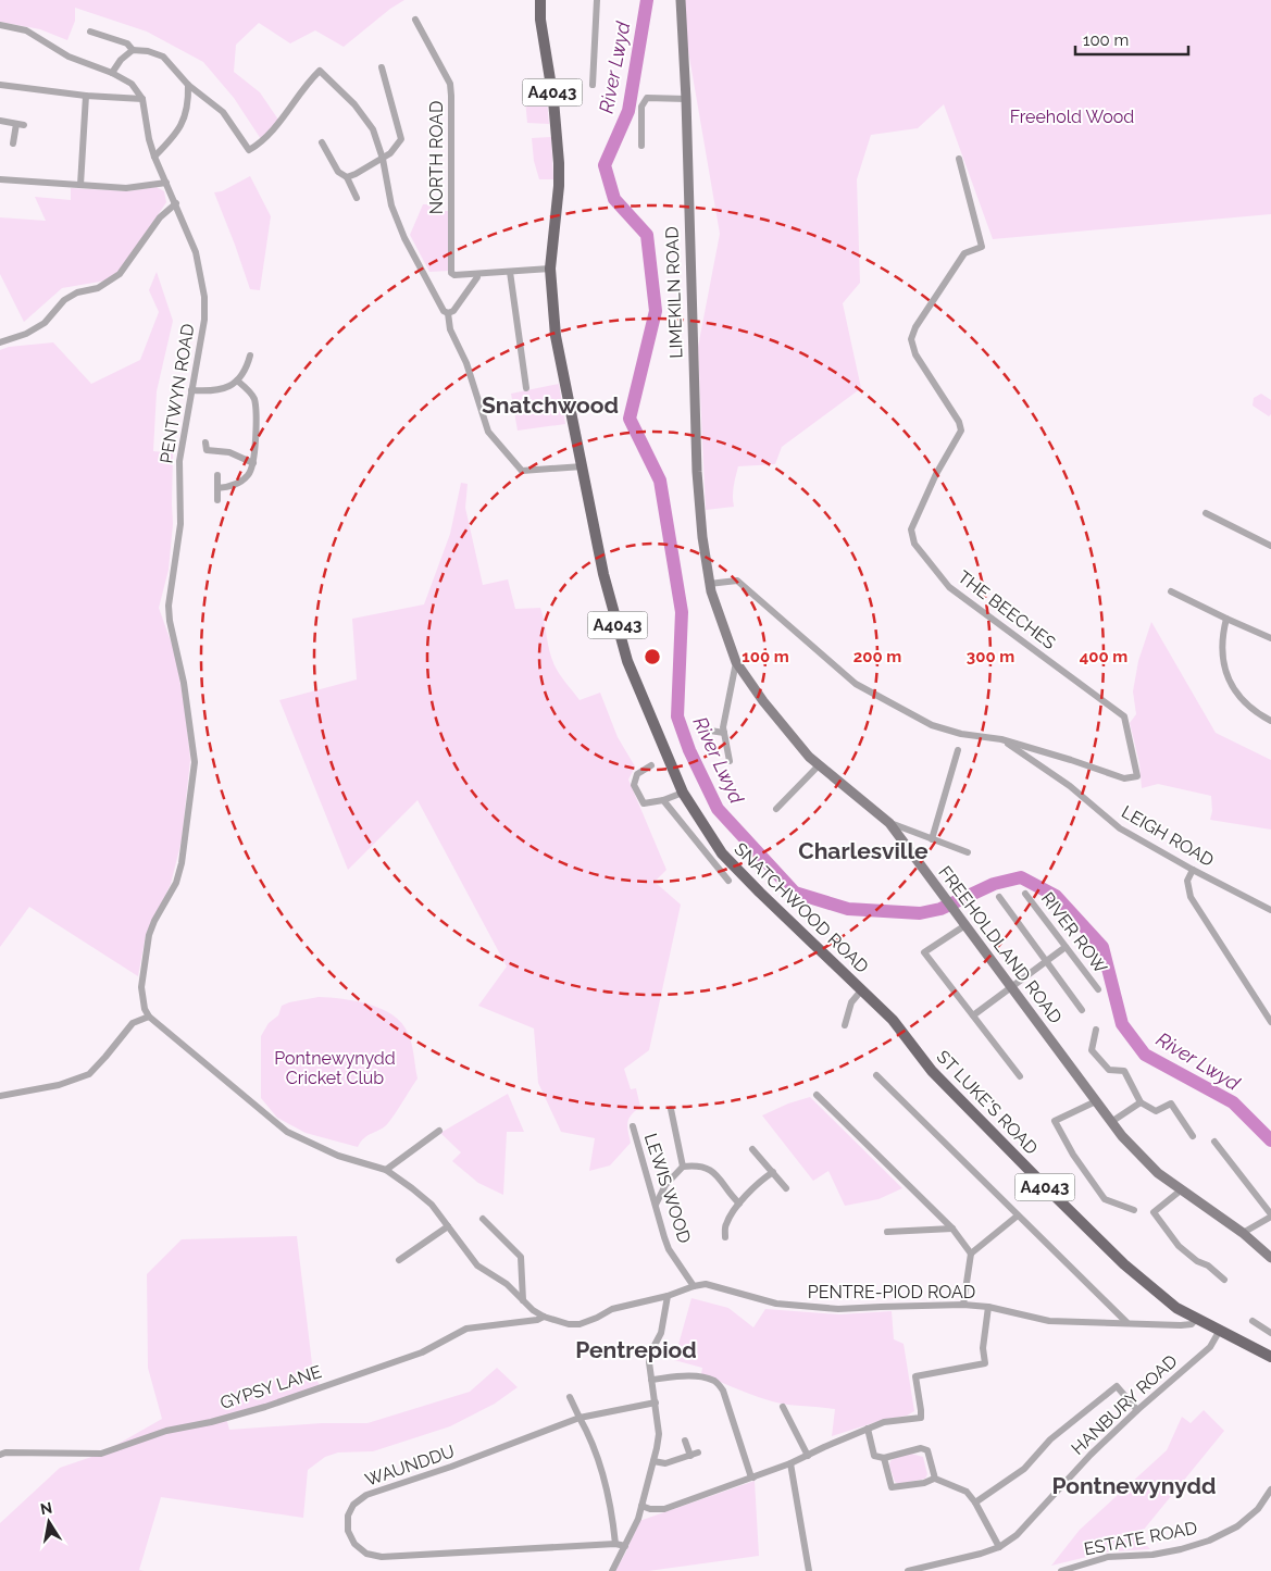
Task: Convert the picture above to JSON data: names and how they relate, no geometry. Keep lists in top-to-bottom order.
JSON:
{
  "streets": {
    "main road": [
      "A4043",
      "LIMEKILN ROAD",
      "SNATCHWOOD ROAD",
      "FREEHOLDLAND ROAD",
      "ST LUKE'S ROAD"
    ],
    "street": [
      "NORTH ROAD",
      "PENTWYN ROAD",
      "THE BEECHES",
      "LEIGH ROAD",
      "RIVER ROW",
      "LEWIS WOOD",
      "PENTRE-PIOD ROAD",
      "GYPSY LANE",
      "HANBURY ROAD",
      "WAUNDDU",
      "ESTATE ROAD"
    ]
  },
  "crossings": [
    ["LIMEKILN ROAD", "FREEHOLDLAND ROAD"],
    ["PENTWYN ROAD", "PENTRE-PIOD ROAD"],
    ["THE BEECHES", "LEIGH ROAD"],
    ["SNATCHWOOD ROAD", "ST LUKE'S ROAD"],
    ["ST LUKE'S ROAD", "PENTRE-PIOD ROAD"],
    ["ST LUKE'S ROAD", "HANBURY ROAD"],
    ["LEWIS WOOD", "PENTRE-PIOD ROAD"],
    ["PENTRE-PIOD ROAD", "GYPSY LANE"]
  ],
  "districts": [
    "Snatchwood",
    "Charlesville",
    "Pentrepiod",
    "Pontnewynydd"
  ],
  "water": ["River Lwyd"],
  "parks": ["Freehold Wood", "Pontnewynydd Cricket Club"],
  "scale_bar": "100 m",
  "north": "top",
  "rings": [
    "100 m",
    "200 m",
    "300 m",
    "400 m"
  ]
}
